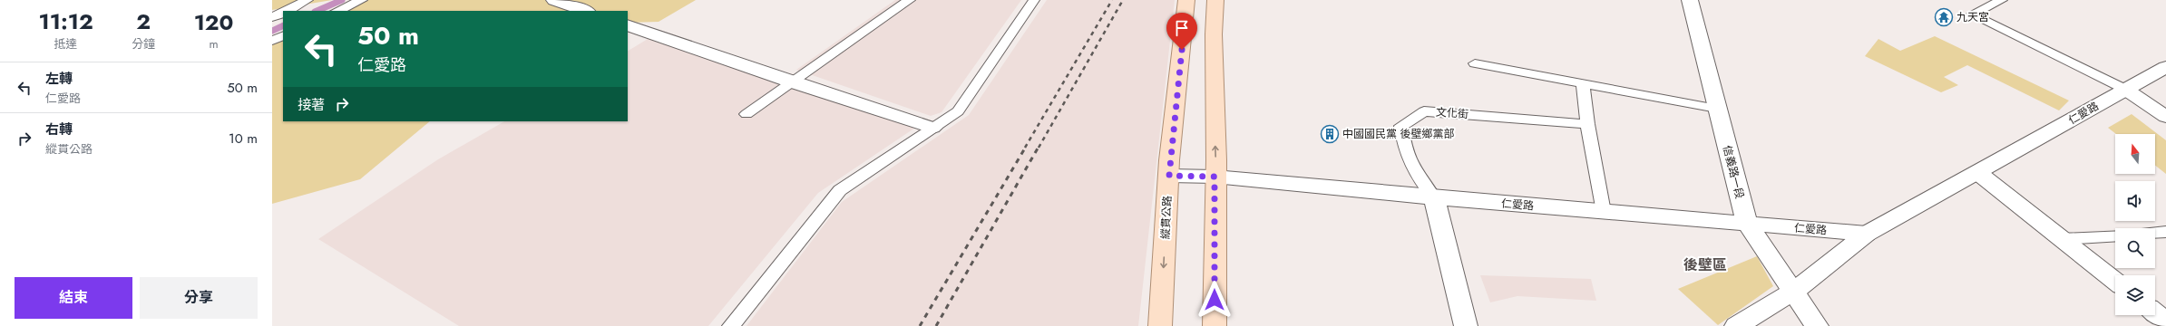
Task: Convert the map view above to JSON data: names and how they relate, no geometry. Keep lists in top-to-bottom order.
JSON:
{
  "streets": {
    "main road": ["縱貫公路"],
    "street": ["文化街", "仁愛路", "信義路一段"]
  },
  "crossings": [
    ["文化街", "仁愛路"],
    ["仁愛路", "信義路一段"],
    ["仁愛路", "縱貫公路"]
  ],
  "districts": ["後壁區"],
  "places": {
    "temple": ["九天宮"],
    "building": ["中國國民黨 後壁鄉黨部"]
  },
  "north": "top",
  "page": {
    "eta": [
      "11:12",
      "抵達",
      "2",
      "分鐘",
      "120",
      "m"
    ],
    "turn": ["50 m", "仁愛路"],
    "list": [
      {
        "name": "左轉",
        "note": "仁愛路",
        "value": "50 m"
      },
      {
        "name": "右轉",
        "note": "縱貫公路",
        "value": "10 m"
      }
    ],
    "then": "接著",
    "buttons": ["結束", "分享"]
  }
}
